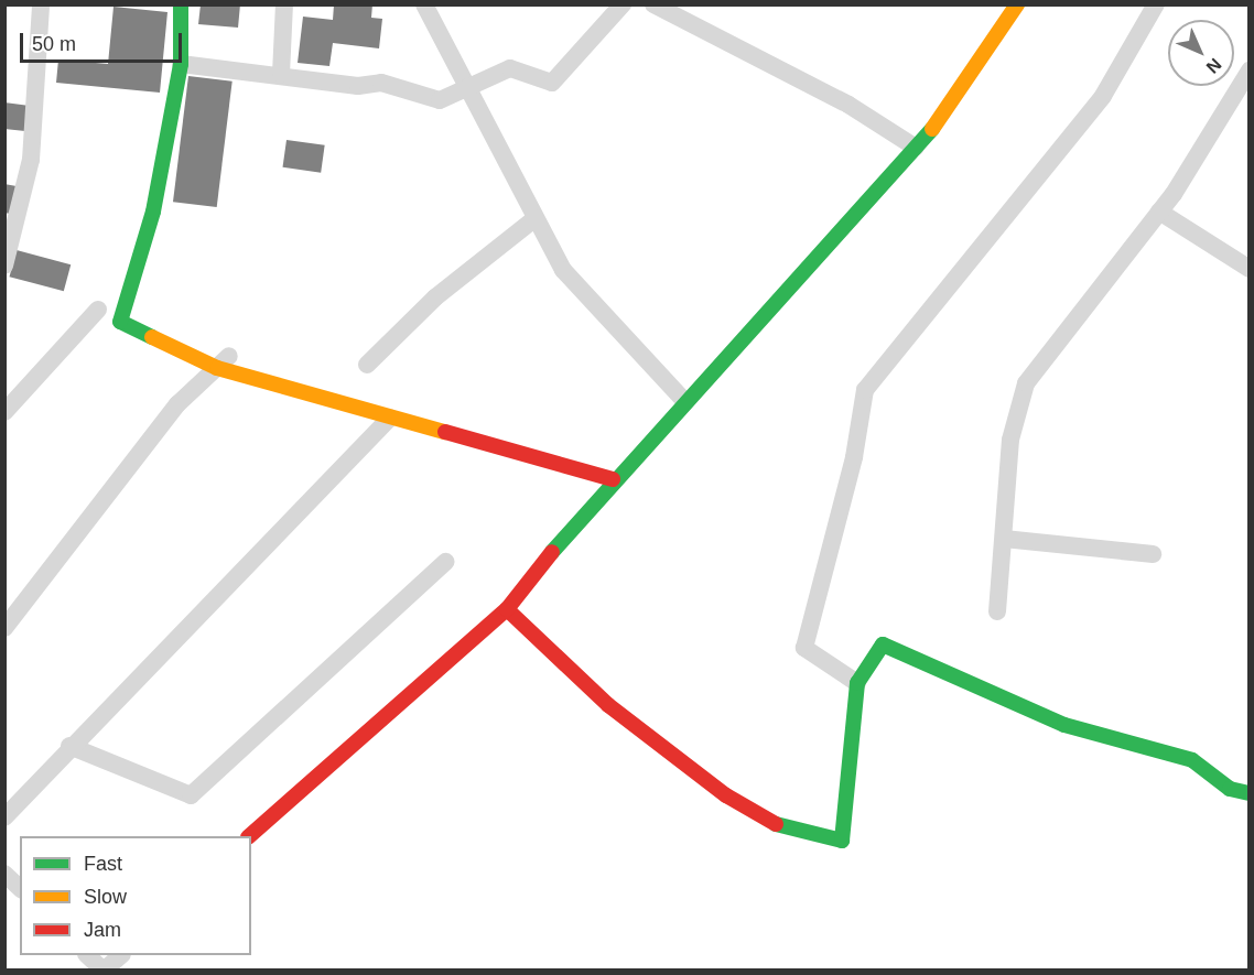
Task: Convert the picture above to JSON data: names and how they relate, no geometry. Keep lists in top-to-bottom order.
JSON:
{
  "legend": ["Fast", "Slow", "Jam"],
  "scale_bar": "50 m",
  "north": "bottom right"
}
